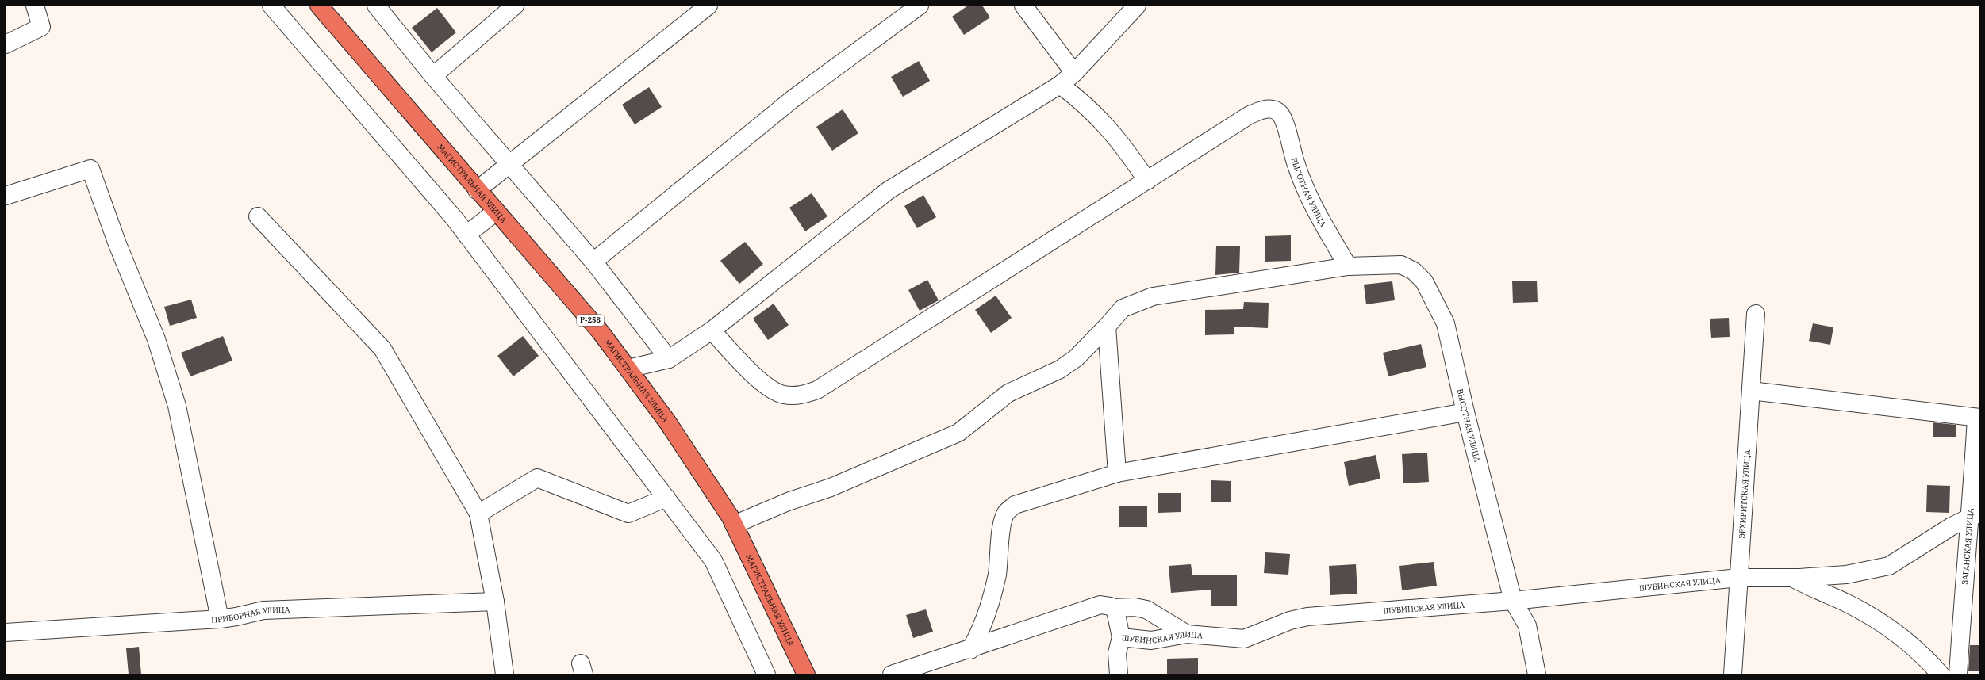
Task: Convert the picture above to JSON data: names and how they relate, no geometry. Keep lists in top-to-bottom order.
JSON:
{
  "streets": {
    "highway": ["МАГИСТРАЛЬНАЯ УЛИЦА", "Р-258"],
    "street": [
      "ВЫСОТНАЯ УЛИЦА",
      "ЭРХИРИТСКАЯ УЛИЦА",
      "ЗАГАНСКАЯ УЛИЦА",
      "ШУБИНСКАЯ УЛИЦА",
      "ПРИБОРНАЯ УЛИЦА"
    ]
  },
  "crossings": [
    ["ВЫСОТНАЯ УЛИЦА", "ШУБИНСКАЯ УЛИЦА"],
    ["ЭРХИРИТСКАЯ УЛИЦА", "ШУБИНСКАЯ УЛИЦА"],
    ["ЗАГАНСКАЯ УЛИЦА", "ШУБИНСКАЯ УЛИЦА"]
  ]
}
